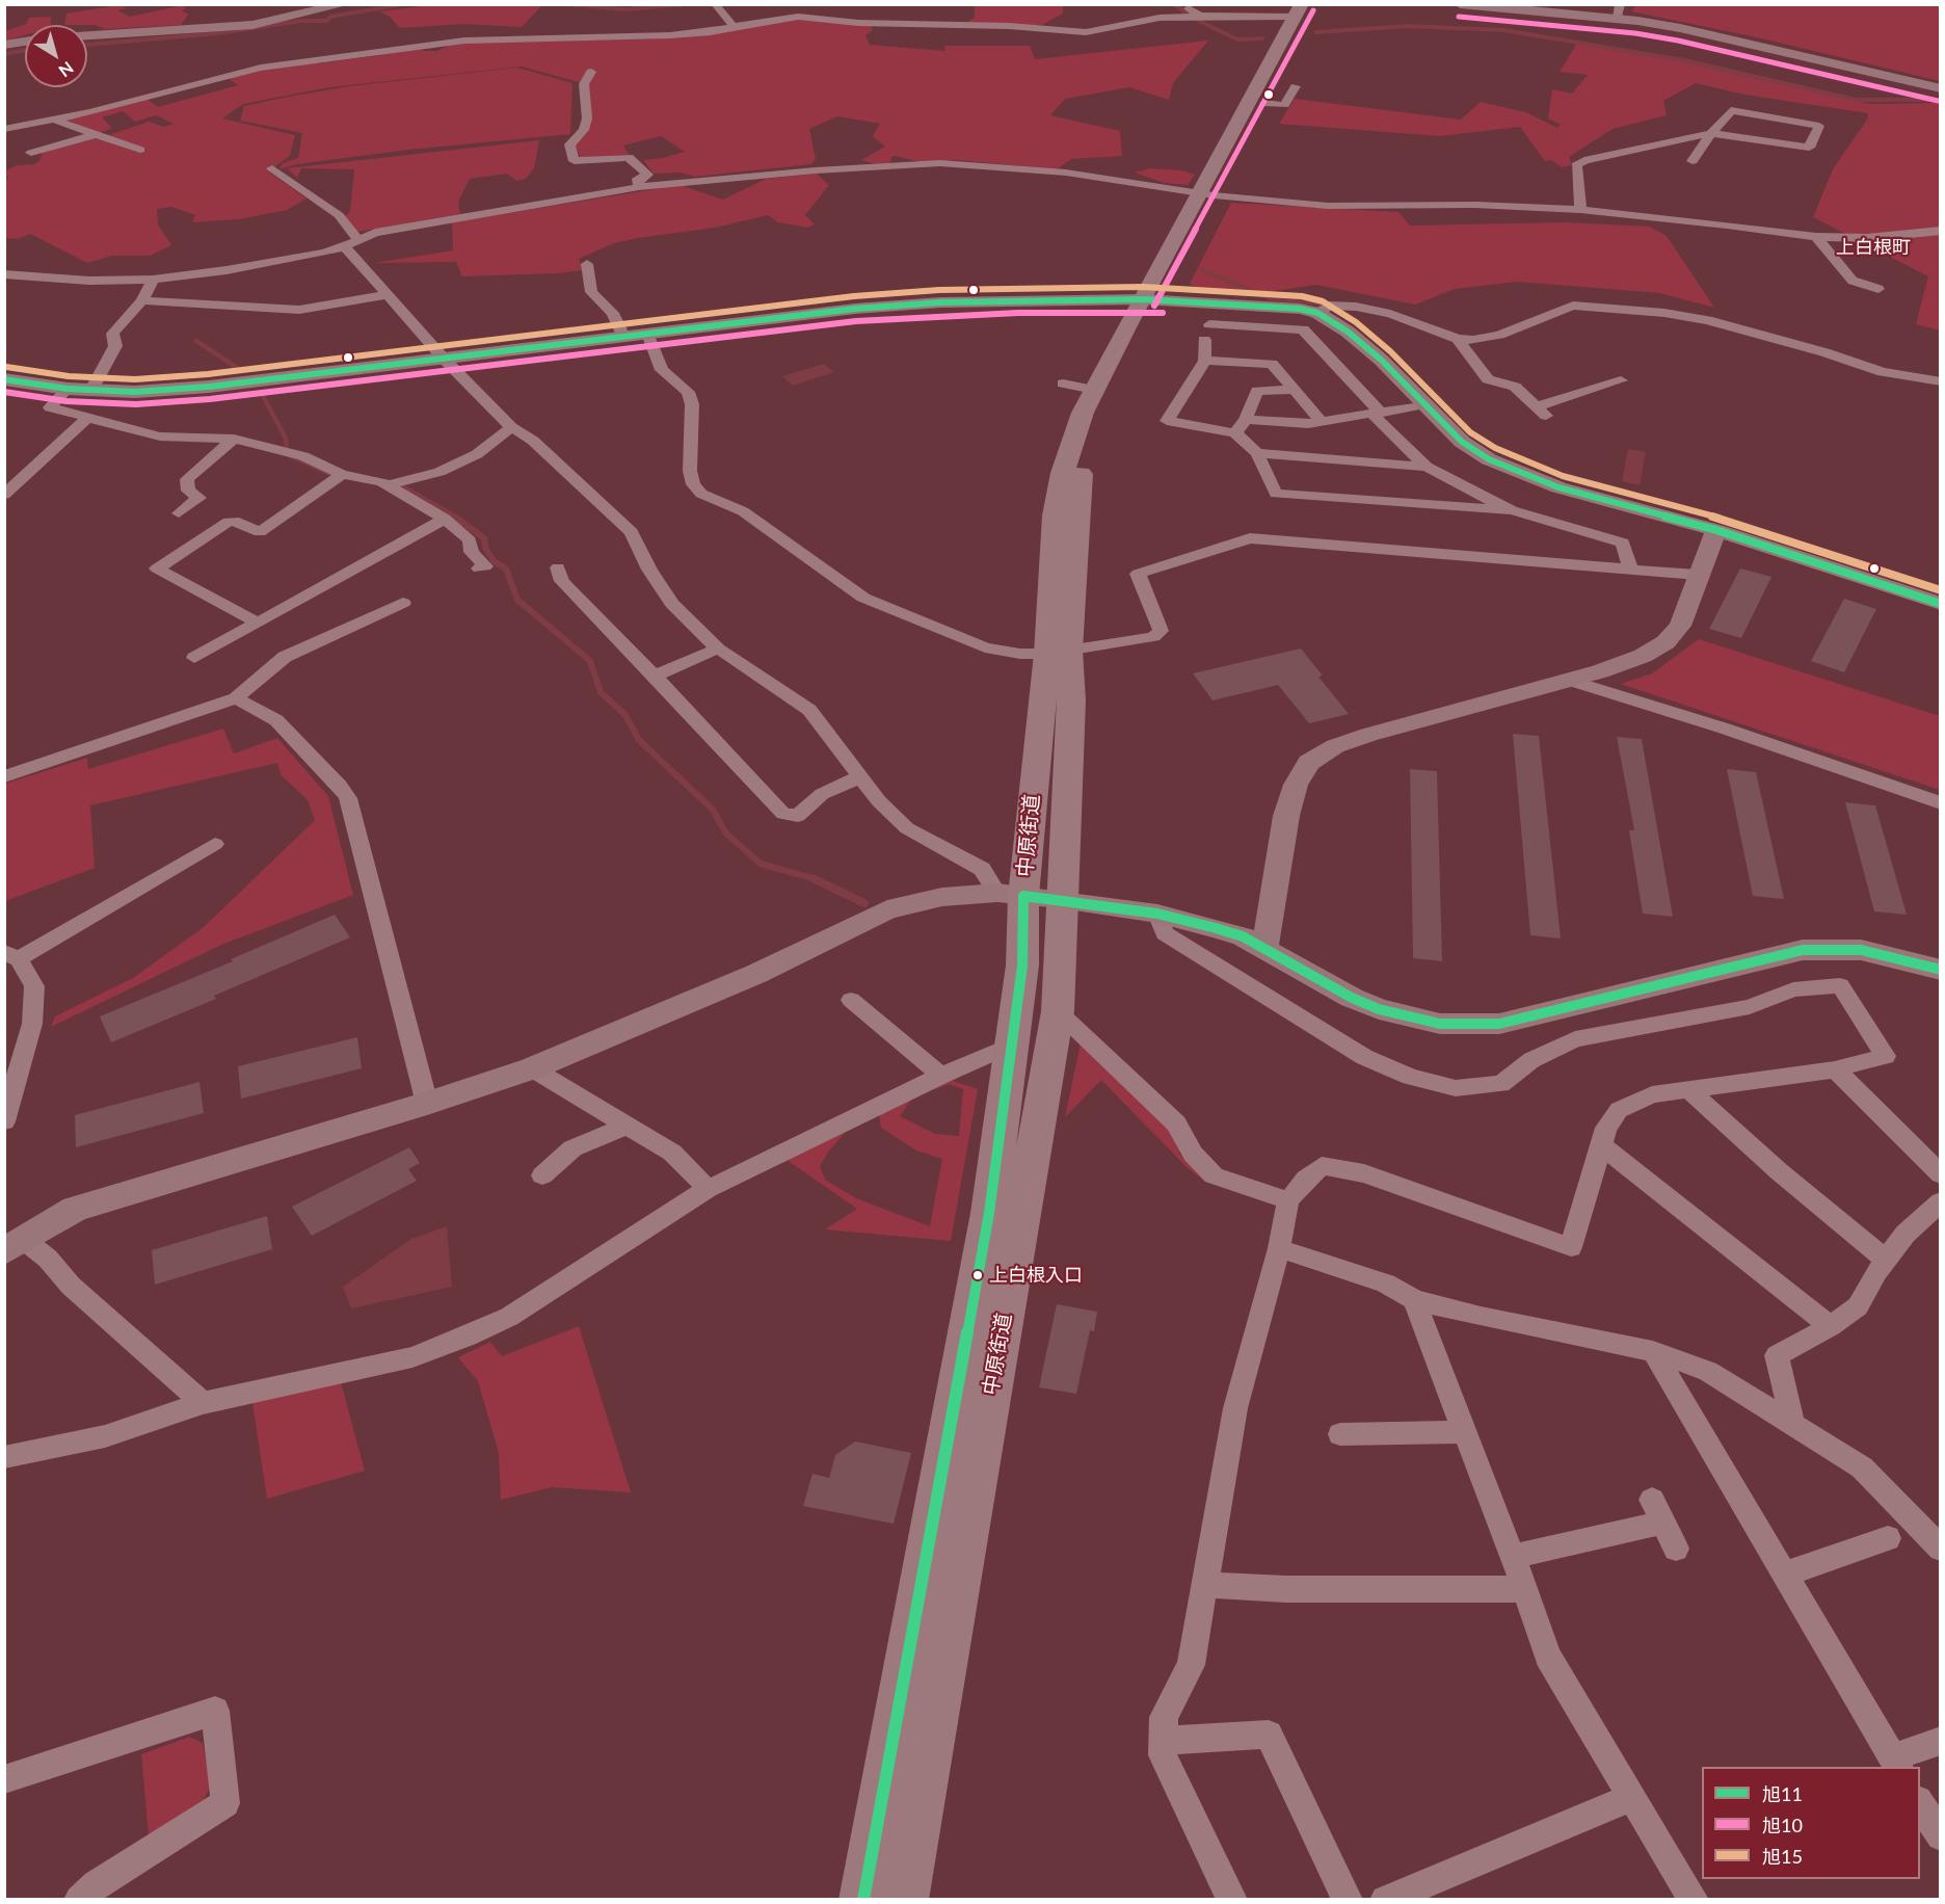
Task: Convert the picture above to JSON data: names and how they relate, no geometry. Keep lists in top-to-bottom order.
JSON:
{
  "streets": {
    "main road": ["中原街道"]
  },
  "districts": ["上白根町"],
  "places": ["上白根入口"],
  "lines": ["transit line 旭10", "transit line 旭15", "transit line 旭11"],
  "legend": ["旭11", "旭10", "旭15"],
  "north": "bottom right"
}
